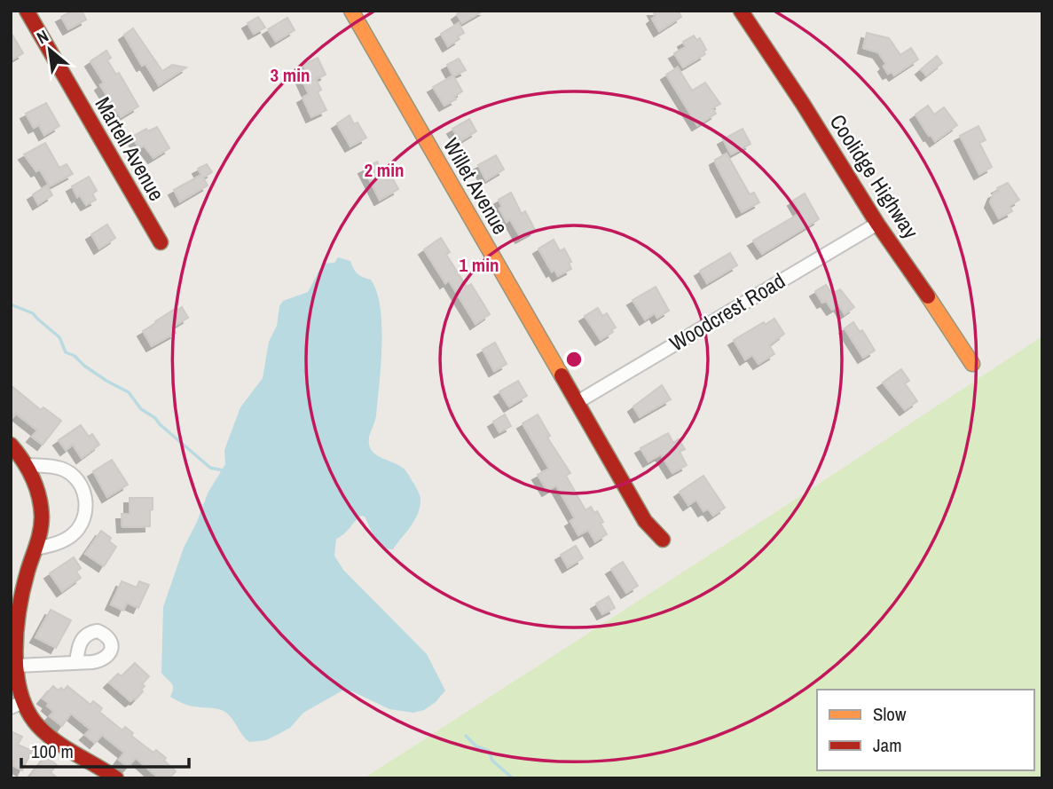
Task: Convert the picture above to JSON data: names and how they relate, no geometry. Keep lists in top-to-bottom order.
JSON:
{
  "streets": {
    "street": [
      "Martell Avenue",
      "Coolidge Highway",
      "Willet Avenue",
      "Woodcrest Road"
    ]
  },
  "crossings": [
    ["Coolidge Highway", "Woodcrest Road"],
    ["Willet Avenue", "Woodcrest Road"]
  ],
  "legend": ["Slow", "Jam"],
  "scale_bar": "100 m",
  "north": "top left",
  "rings": ["3 min", "2 min", "1 min"]
}
